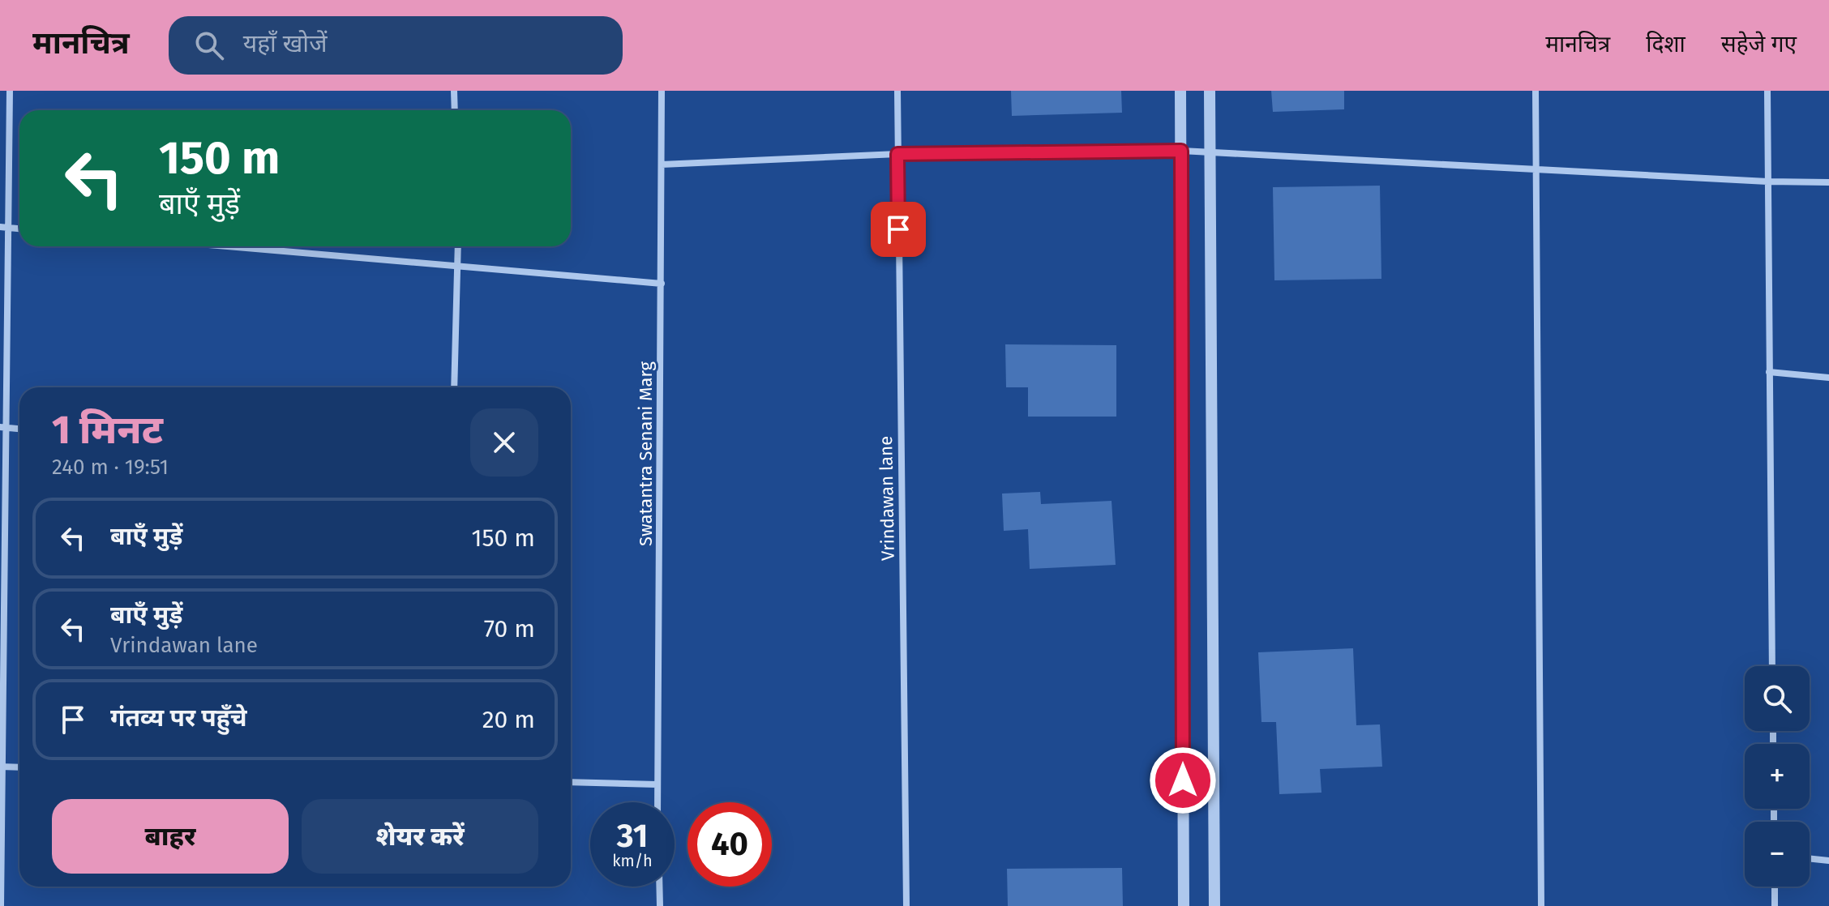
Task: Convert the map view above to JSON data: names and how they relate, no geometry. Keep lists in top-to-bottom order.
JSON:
{
  "streets": {
    "street": ["Swatantra Senani Marg", "Vrindawan lane"]
  },
  "page": {
    "header": "मानचित्र",
    "search": "यहाँ खोजें",
    "nav": ["मानचित्र", "दिशा", "सहेजे गए"],
    "turn": ["150 m", "बाएँ मुड़ें"],
    "heading": ["1 मिनट", "240 m · 19:51"],
    "list": [
      {
        "name": "बाएँ मुड़ें",
        "value": "150 m"
      },
      {
        "name": "बाएँ मुड़ें",
        "note": "Vrindawan lane",
        "value": "70 m"
      },
      {
        "name": "गंतव्य पर पहुँचे",
        "value": "20 m"
      }
    ],
    "map_buttons": ["+", "−"],
    "buttons": ["बाहर", "शेयर करें"],
    "speed": "31 km/h",
    "limit": "40"
  }
}
